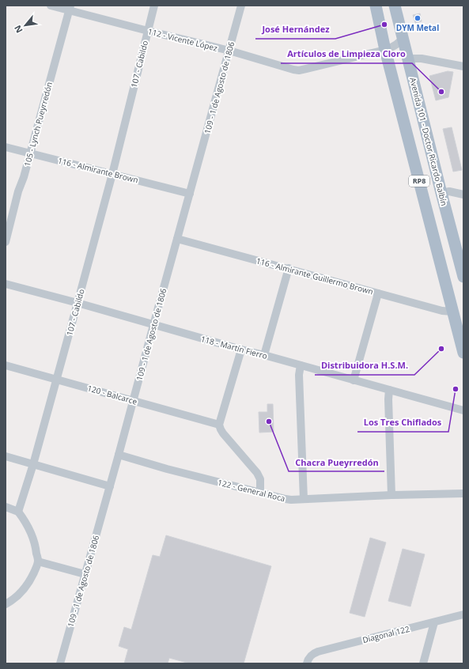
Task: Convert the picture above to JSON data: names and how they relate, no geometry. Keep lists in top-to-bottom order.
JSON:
{
  "streets": {
    "main road": ["Avenida 101 - Doctor Ricardo Balbín", "RP8"],
    "street": [
      "112 - Vicente López",
      "107 - Cabildo",
      "109 - 1 de Agosto de 1806",
      "105 - Lynch Pueyrredón",
      "116 - Almirante Brown",
      "116 - Almirante Guillermo Brown",
      "118 - Martín Fierro",
      "120 - Balcarce",
      "122 - General Roca",
      "Diagonal 122"
    ]
  },
  "crossings": [
    ["112 - Vicente López", "107 - Cabildo"],
    ["112 - Vicente López", "109 - 1 de Agosto de 1806"],
    ["112 - Vicente López", "105 - Lynch Pueyrredón"],
    ["112 - Vicente López", "Avenida 101 - Doctor Ricardo Balbín"],
    ["112 - Vicente López", "RP8"],
    ["107 - Cabildo", "116 - Almirante Brown"],
    ["107 - Cabildo", "118 - Martín Fierro"],
    ["107 - Cabildo", "120 - Balcarce"],
    ["109 - 1 de Agosto de 1806", "116 - Almirante Brown"],
    ["109 - 1 de Agosto de 1806", "116 - Almirante Guillermo Brown"],
    ["109 - 1 de Agosto de 1806", "118 - Martín Fierro"],
    ["109 - 1 de Agosto de 1806", "120 - Balcarce"],
    ["109 - 1 de Agosto de 1806", "122 - General Roca"],
    ["105 - Lynch Pueyrredón", "116 - Almirante Brown"],
    ["RP8", "116 - Almirante Guillermo Brown"]
  ],
  "places": [
    "DYM Metal",
    "José Hernández",
    "Artículos de Limpieza Cloro",
    "Distribuidora H.S.M.",
    "Los Tres Chiflados",
    "Chacra Pueyrredón"
  ],
  "north": "bottom left"
}
